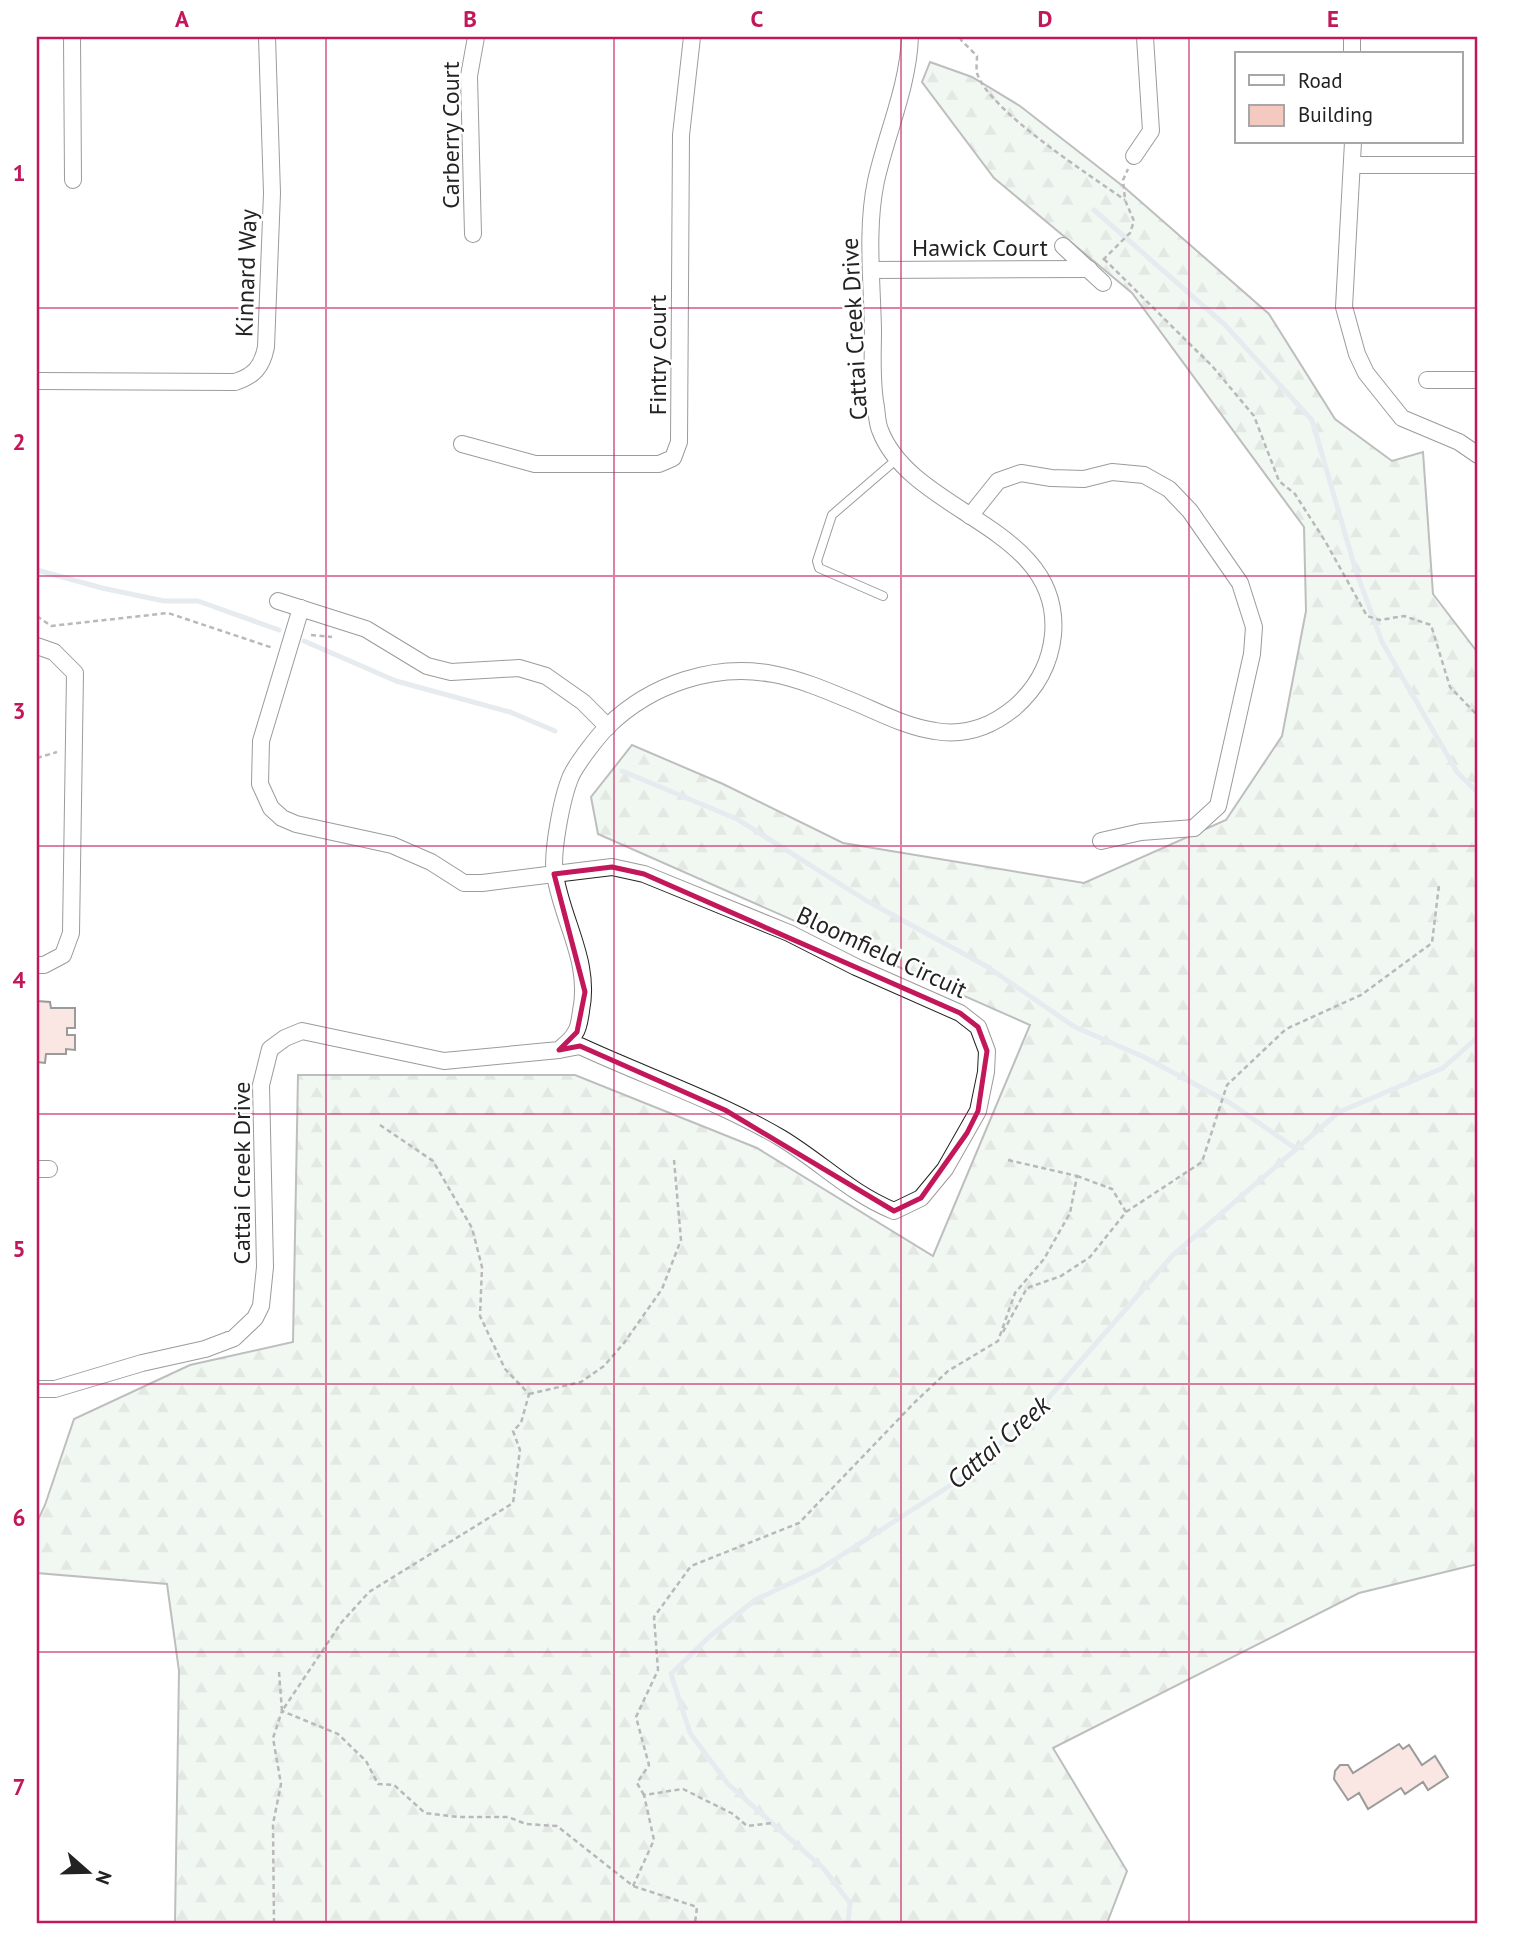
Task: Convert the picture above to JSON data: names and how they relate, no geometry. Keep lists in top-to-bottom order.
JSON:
{
  "streets": {
    "street": [
      "Carberry Court",
      "Hawick Court",
      "Kinnard Way",
      "Cattai Creek Drive",
      "Fintry Court",
      "Bloomfield Circuit"
    ]
  },
  "crossings": [
    ["Hawick Court", "Cattai Creek Drive"],
    ["Cattai Creek Drive", "Bloomfield Circuit"]
  ],
  "water": ["Cattai Creek"],
  "legend": ["Road", "Building"],
  "north": "right",
  "grid": {
    "columns": [
      "A",
      "B",
      "C",
      "D",
      "E"
    ],
    "rows": [
      "1",
      "2",
      "3",
      "4",
      "5",
      "6",
      "7"
    ]
  }
}
